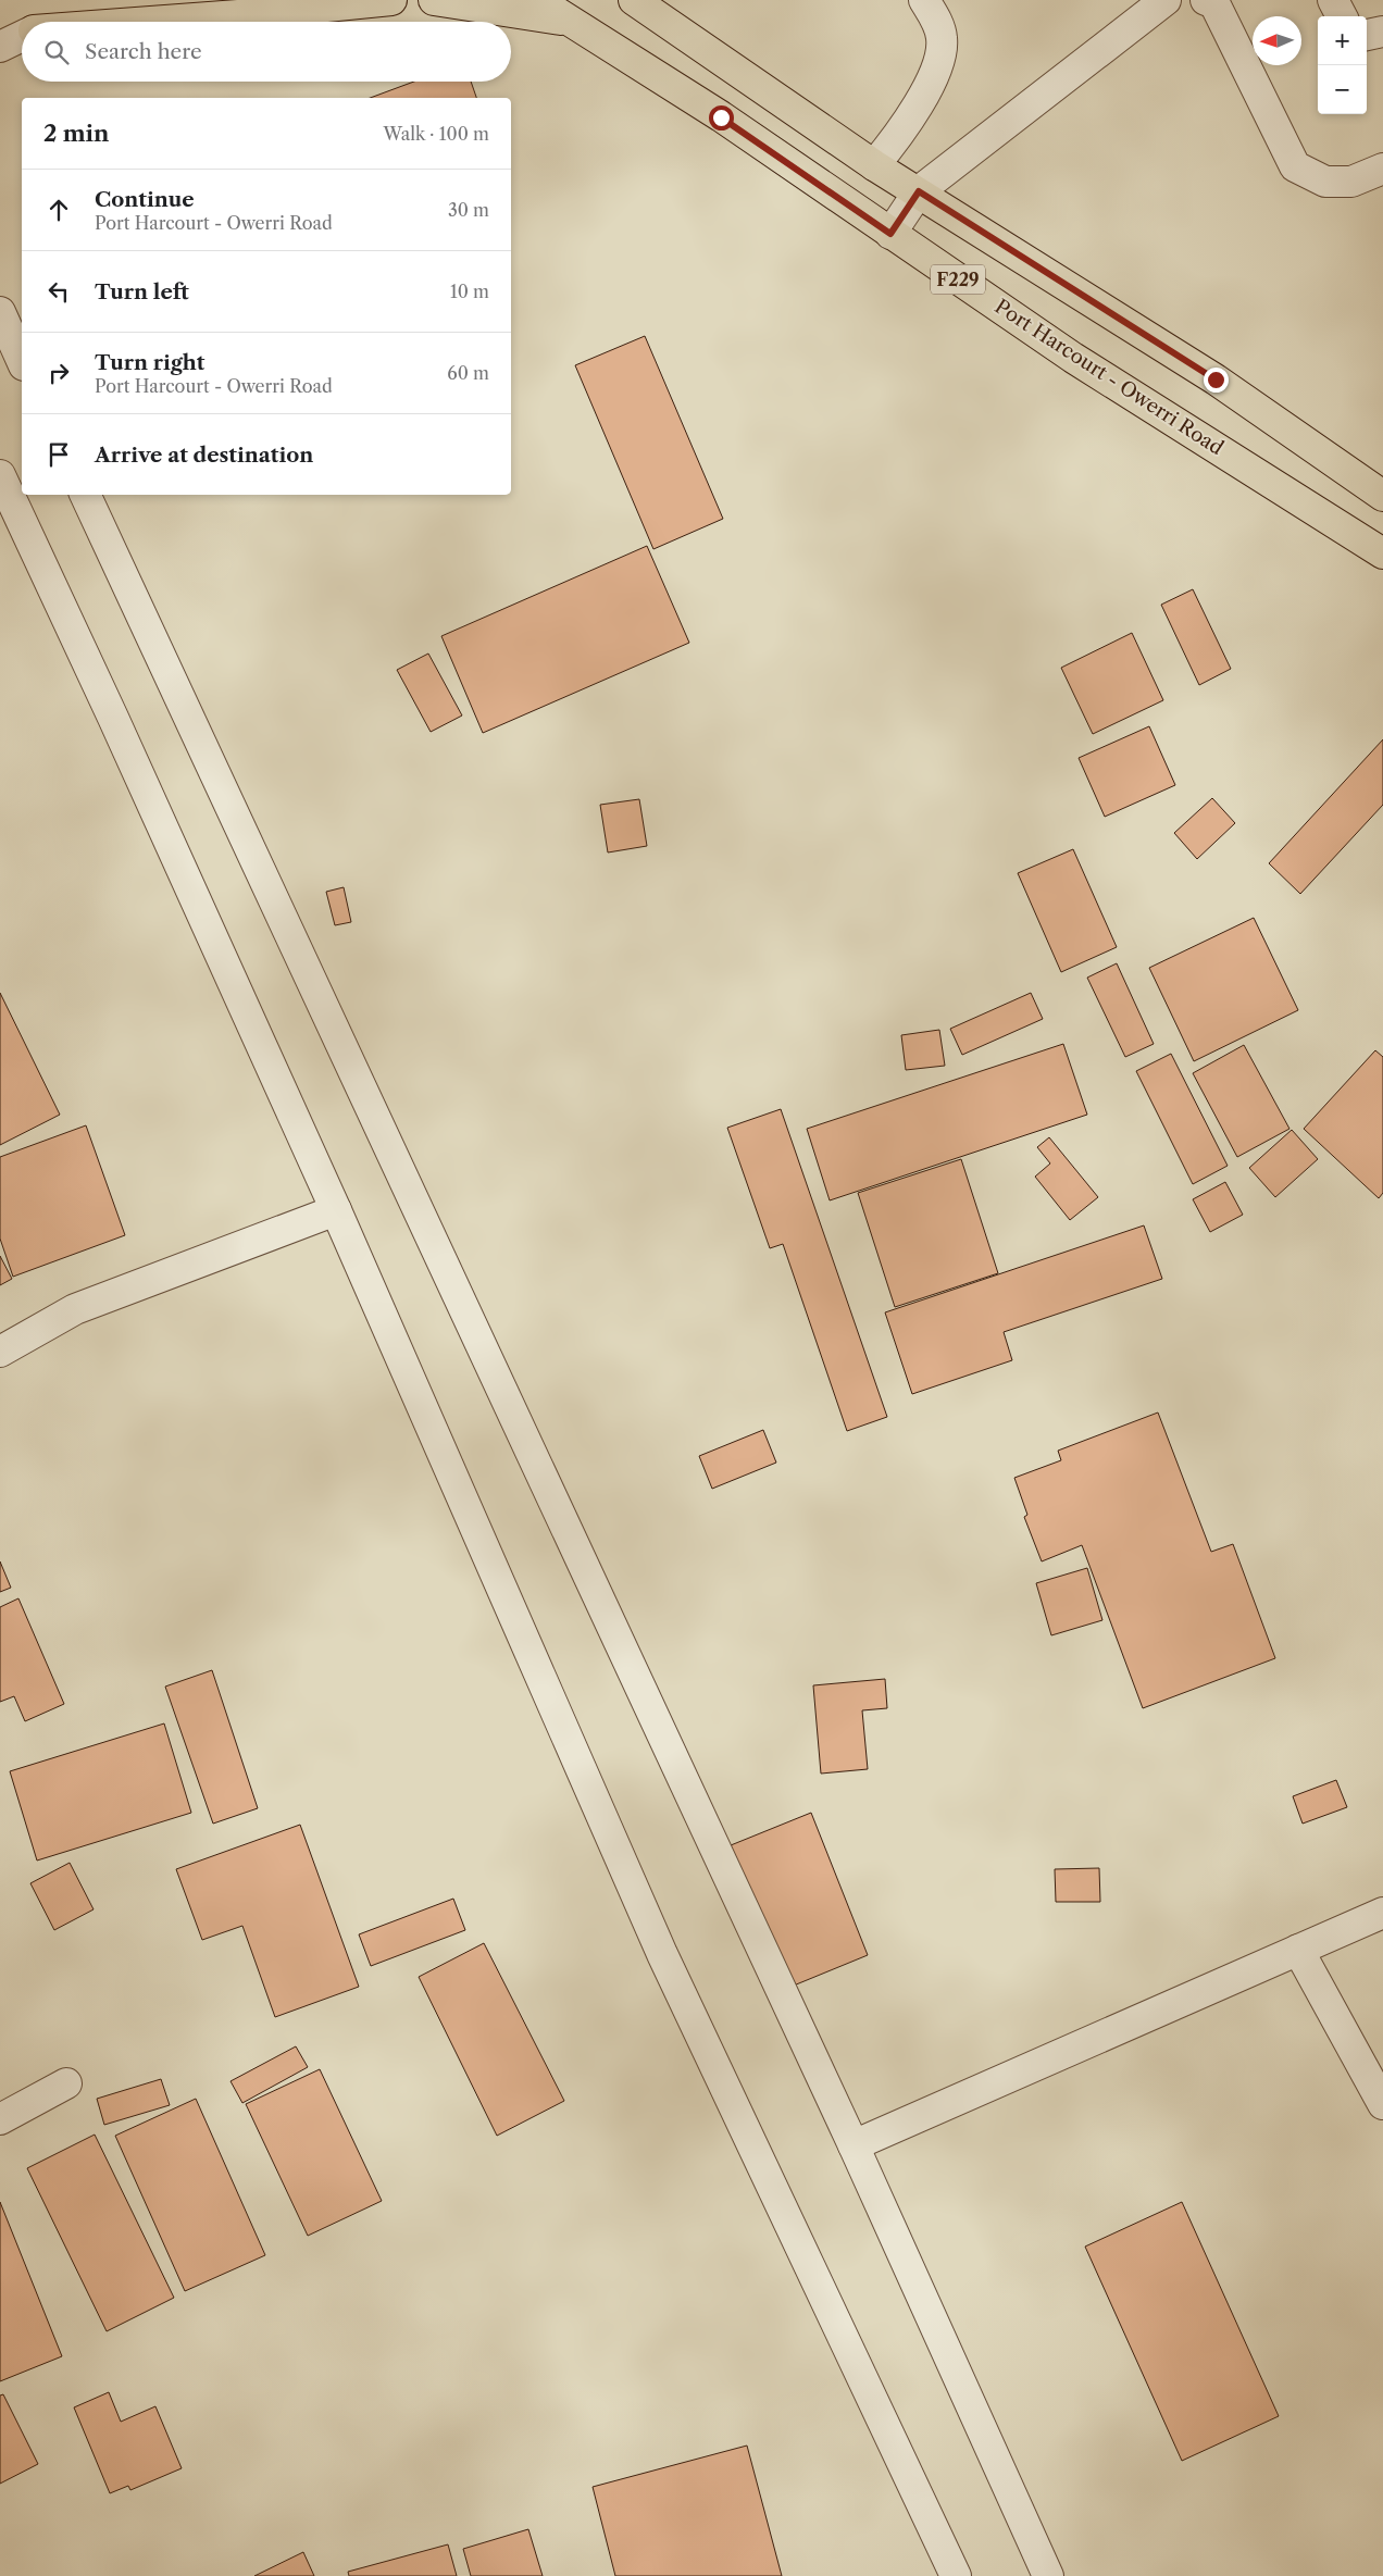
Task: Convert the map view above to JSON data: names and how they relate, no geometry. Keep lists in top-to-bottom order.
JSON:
{
  "streets": {
    "main road": ["F229", "Port Harcourt - Owerri Road"]
  },
  "north": "left",
  "page": {
    "map_buttons": ["+", "−"],
    "search": "Search here",
    "heading": ["2 min", "Walk · 100 m"],
    "list": [
      ["Continue", "Port Harcourt - Owerri Road", "30 m"],
      ["Turn left", "10 m"],
      ["Turn right", "Port Harcourt - Owerri Road", "60 m"],
      "Arrive at destination"
    ]
  }
}
